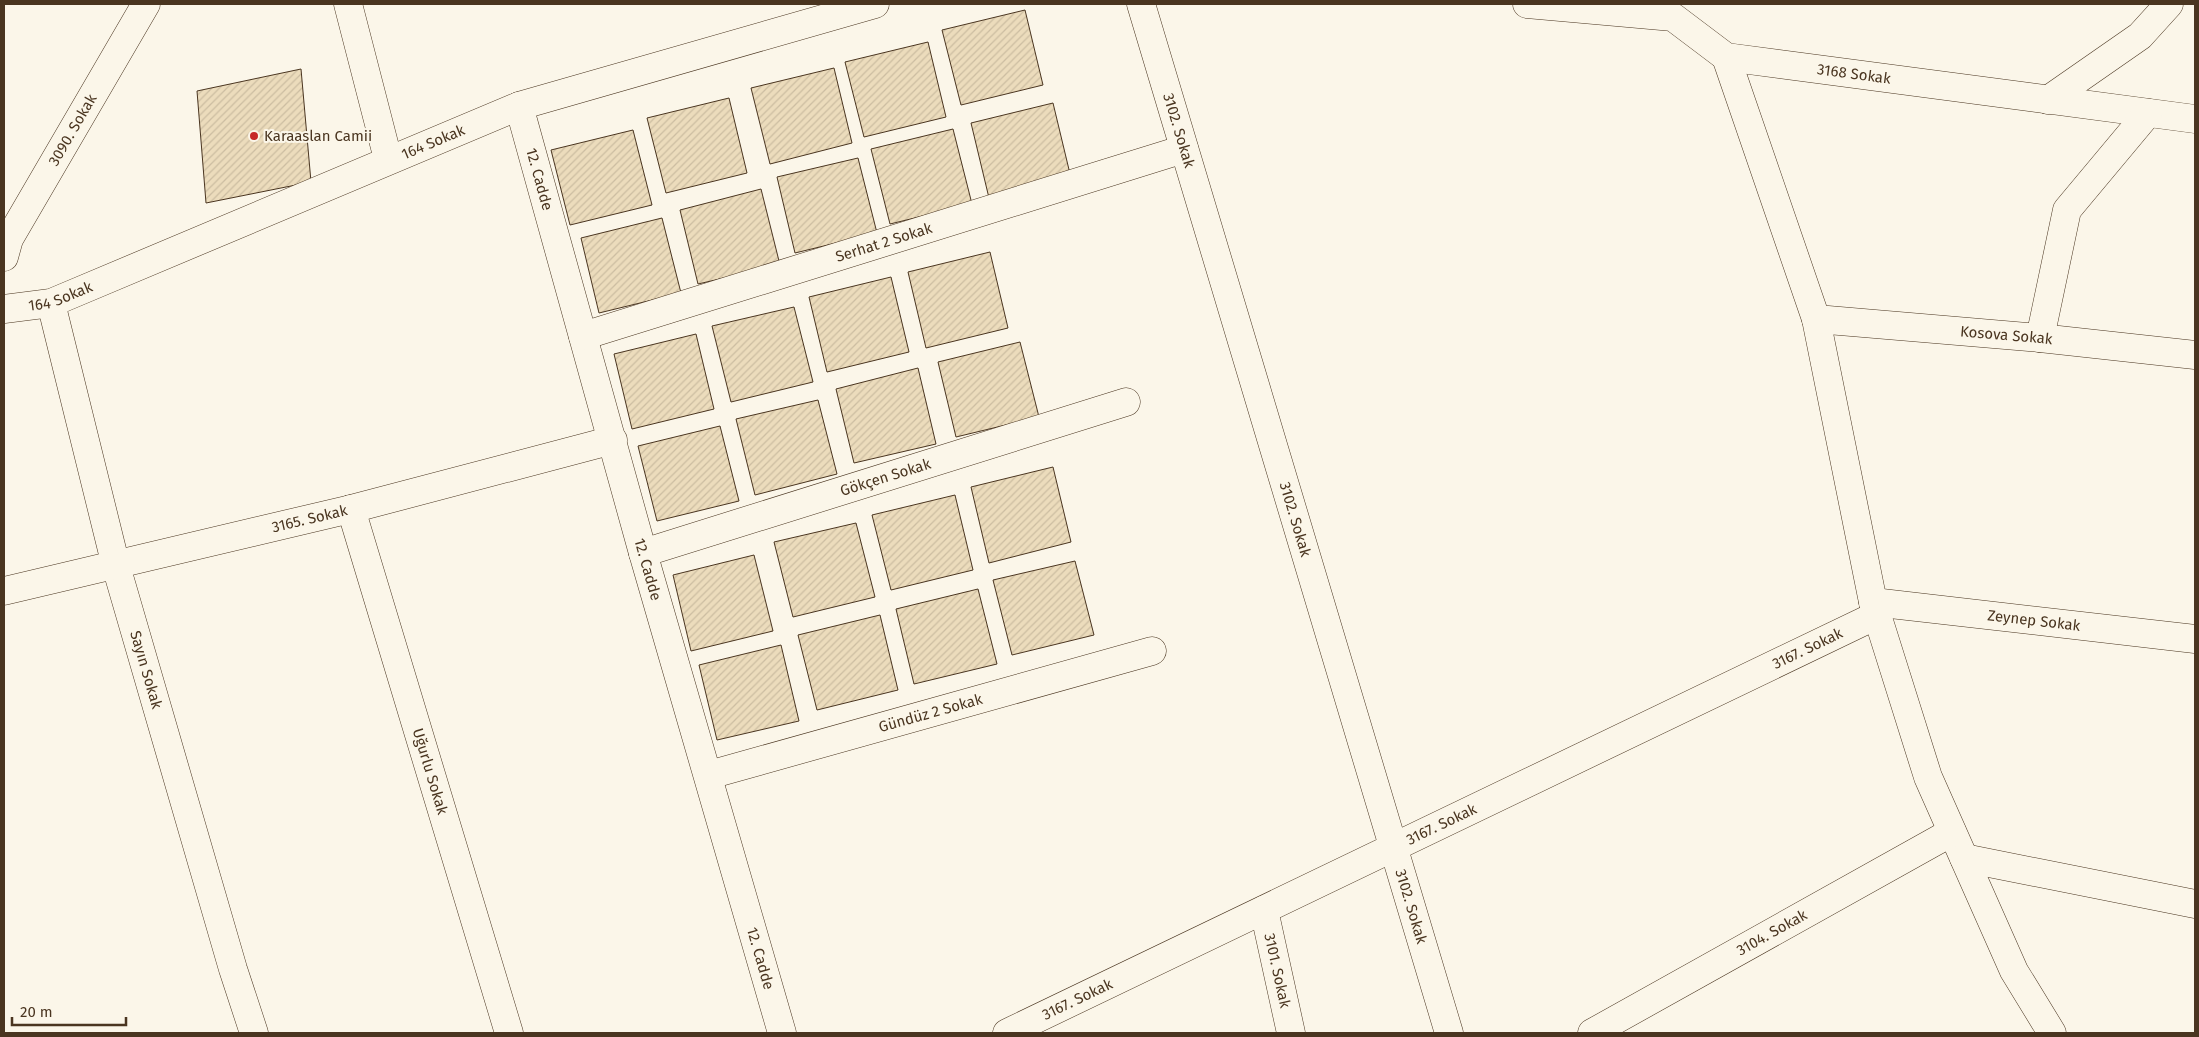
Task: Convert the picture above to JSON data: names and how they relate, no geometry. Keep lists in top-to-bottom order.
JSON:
{
  "streets": {
    "street": [
      "3168 Sokak",
      "3090. Sokak",
      "3102. Sokak",
      "164 Sokak",
      "12. Cadde",
      "Serhat 2 Sokak",
      "Kosova Sokak",
      "Gökçen Sokak",
      "3165. Sokak",
      "Zeynep Sokak",
      "3167. Sokak",
      "Sayın Sokak",
      "Gündüz 2 Sokak",
      "Uğurlu Sokak",
      "3104. Sokak",
      "3101. Sokak"
    ]
  },
  "crossings": [
    ["3102. Sokak", "Serhat 2 Sokak"],
    ["3102. Sokak", "3167. Sokak"],
    ["164 Sokak", "12. Cadde"],
    ["164 Sokak", "Sayın Sokak"],
    ["12. Cadde", "Serhat 2 Sokak"],
    ["12. Cadde", "Gökçen Sokak"],
    ["12. Cadde", "3165. Sokak"],
    ["12. Cadde", "Gündüz 2 Sokak"],
    ["3165. Sokak", "Sayın Sokak"],
    ["3165. Sokak", "Uğurlu Sokak"],
    ["Zeynep Sokak", "3167. Sokak"],
    ["3167. Sokak", "3101. Sokak"]
  ],
  "places": ["Karaaslan Camii"],
  "scale_bar": "20 m"
}
